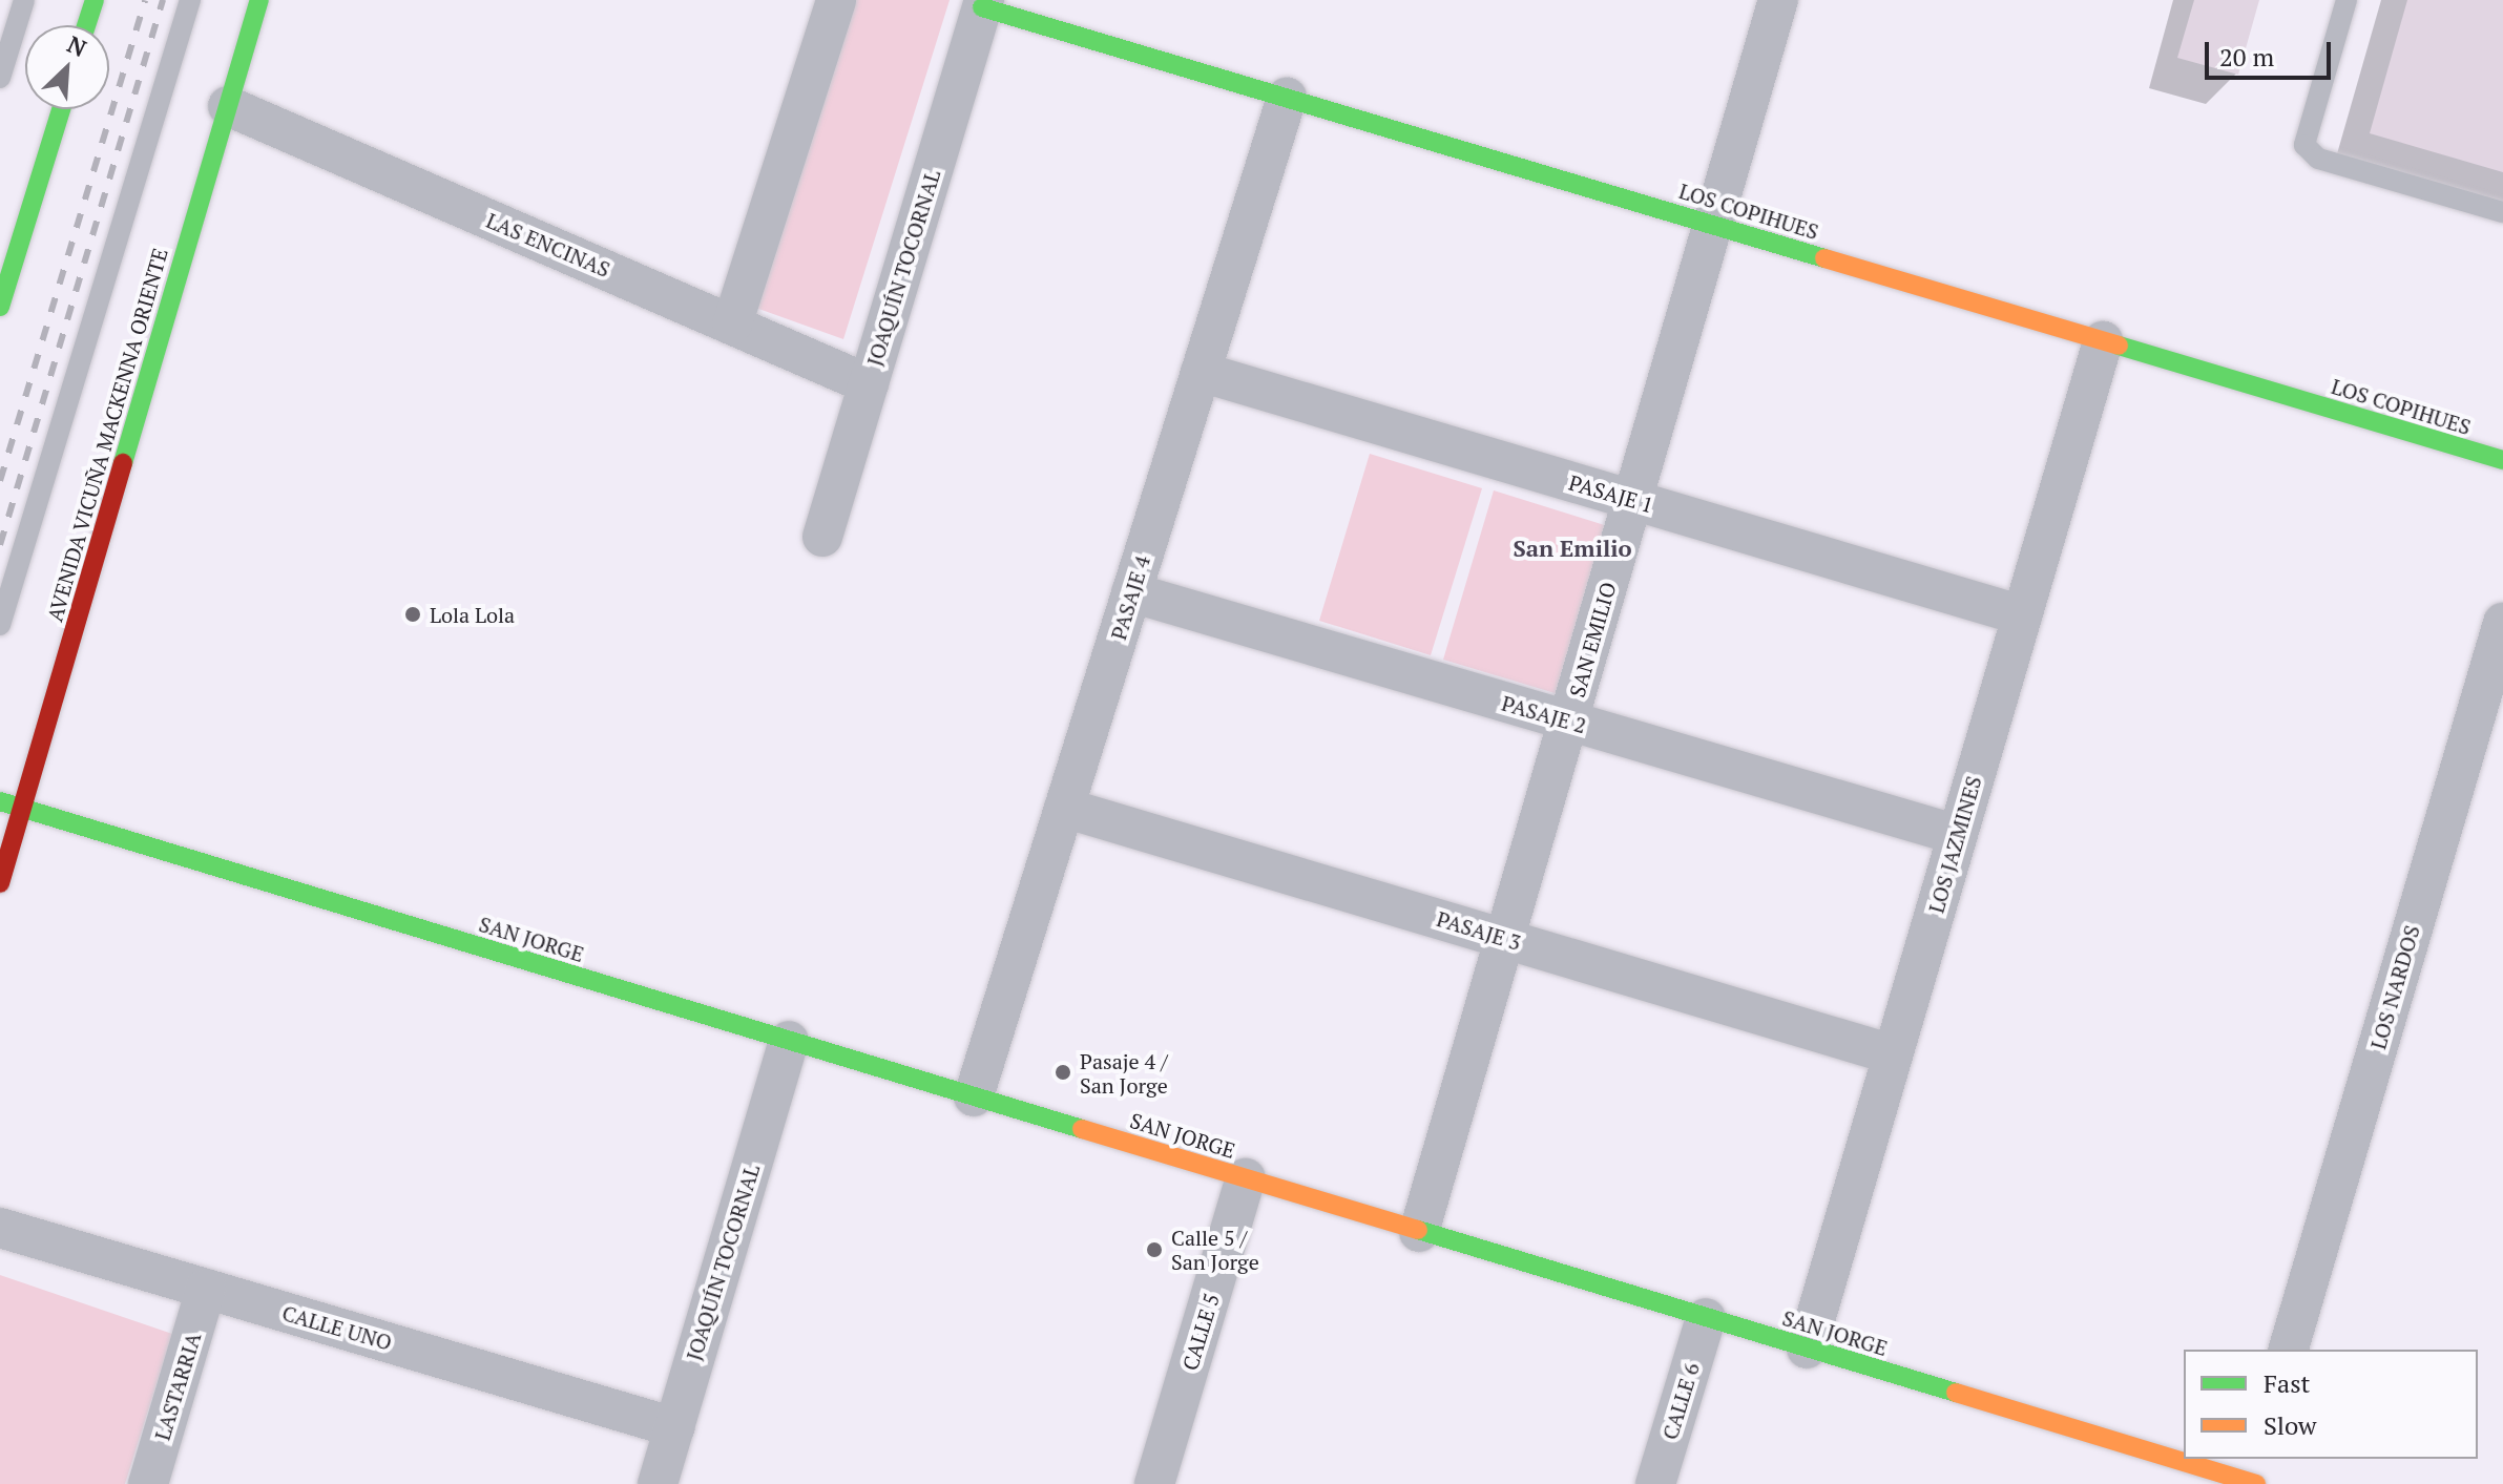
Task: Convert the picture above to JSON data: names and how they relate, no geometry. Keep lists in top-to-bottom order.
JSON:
{
  "streets": {
    "street": [
      "LOS COPIHUES",
      "LAS ENCINAS",
      "JOAQUÍN TOCORNAL",
      "AVENIDA VICUÑA MACKENNA ORIENTE",
      "PASAJE 1",
      "PASAJE 4",
      "SAN EMILIO",
      "PASAJE 2",
      "LOS JAZMINES",
      "PASAJE 3",
      "SAN JORGE",
      "LOS NARDOS",
      "CALLE UNO",
      "CALLE 5",
      "LASTARRIA",
      "CALLE 6"
    ]
  },
  "crossings": [
    ["LOS COPIHUES", "JOAQUÍN TOCORNAL"],
    ["LOS COPIHUES", "PASAJE 4"],
    ["LOS COPIHUES", "SAN EMILIO"],
    ["LOS COPIHUES", "LOS JAZMINES"],
    ["LAS ENCINAS", "JOAQUÍN TOCORNAL"],
    ["LAS ENCINAS", "AVENIDA VICUÑA MACKENNA ORIENTE"],
    ["JOAQUÍN TOCORNAL", "SAN JORGE"],
    ["JOAQUÍN TOCORNAL", "CALLE UNO"],
    ["AVENIDA VICUÑA MACKENNA ORIENTE", "SAN JORGE"],
    ["PASAJE 1", "PASAJE 4"],
    ["PASAJE 1", "SAN EMILIO"],
    ["PASAJE 1", "LOS JAZMINES"],
    ["PASAJE 4", "PASAJE 2"],
    ["PASAJE 4", "PASAJE 3"],
    ["PASAJE 4", "SAN JORGE"],
    ["SAN EMILIO", "PASAJE 2"],
    ["SAN EMILIO", "PASAJE 3"],
    ["SAN EMILIO", "SAN JORGE"],
    ["PASAJE 2", "LOS JAZMINES"],
    ["LOS JAZMINES", "PASAJE 3"],
    ["LOS JAZMINES", "SAN JORGE"],
    ["SAN JORGE", "CALLE 5"],
    ["SAN JORGE", "CALLE 6"],
    ["CALLE UNO", "LASTARRIA"]
  ],
  "districts": ["San Emilio"],
  "places": ["Lola Lola", "Pasaje 4 / San Jorge", "Calle 5 / San Jorge"],
  "legend": ["Fast", "Slow"],
  "scale_bar": "20 m",
  "north": "top right"
}
